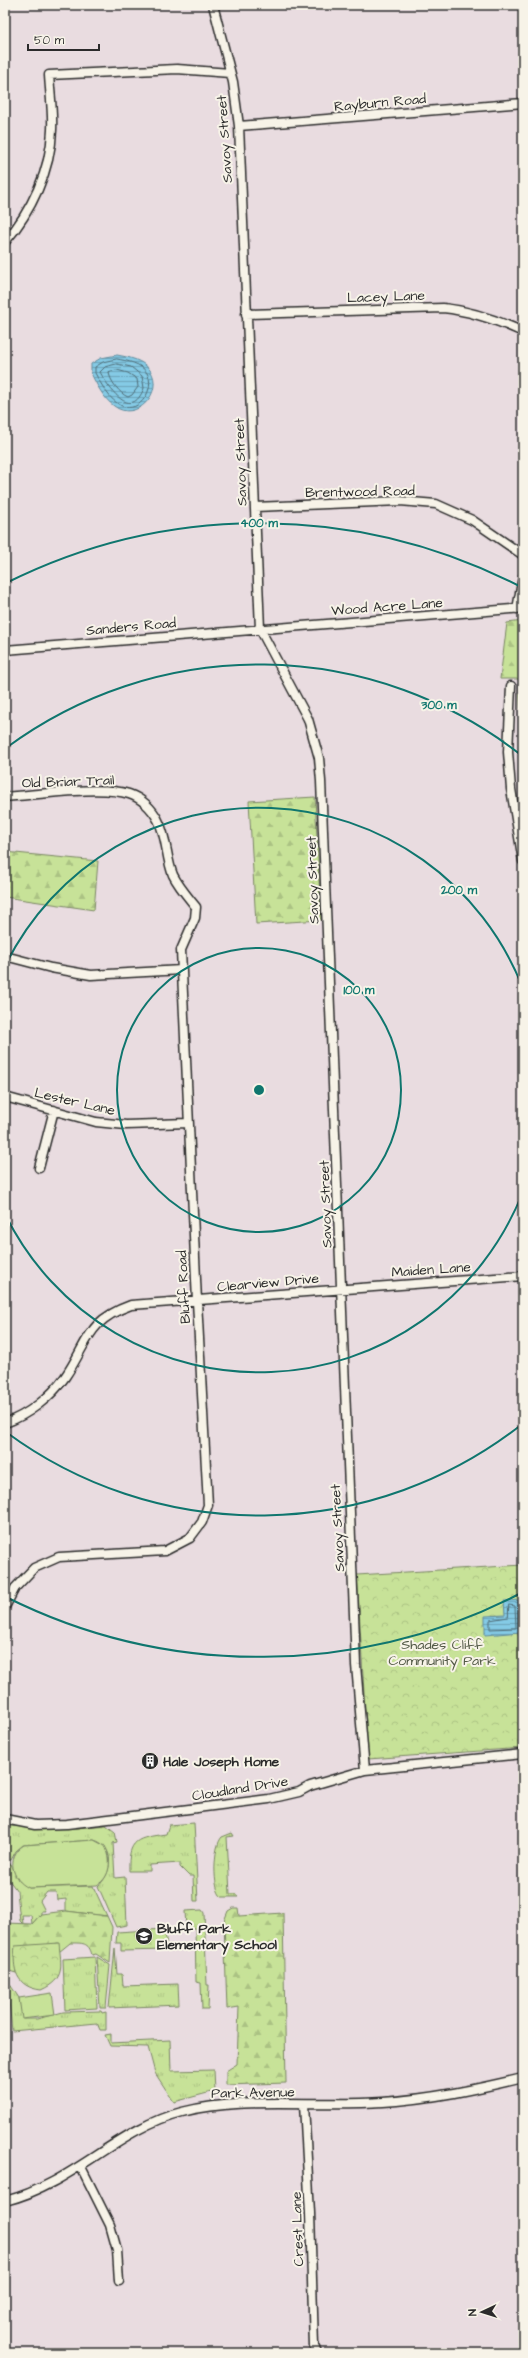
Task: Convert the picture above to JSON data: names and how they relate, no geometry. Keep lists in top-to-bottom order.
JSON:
{
  "streets": {
    "street": [
      "Rayburn Road",
      "Savoy Street",
      "Lacey Lane",
      "Brentwood Road",
      "Wood Acre Lane",
      "Sanders Road",
      "Old Briar Trail",
      "Lester Lane",
      "Maiden Lane",
      "Clearview Drive",
      "Bluff Road",
      "Cloudland Drive",
      "Park Avenue",
      "Crest Lane"
    ]
  },
  "crossings": [
    ["Rayburn Road", "Savoy Street"],
    ["Savoy Street", "Lacey Lane"],
    ["Savoy Street", "Brentwood Road"],
    ["Savoy Street", "Wood Acre Lane"],
    ["Savoy Street", "Sanders Road"],
    ["Savoy Street", "Maiden Lane"],
    ["Savoy Street", "Clearview Drive"],
    ["Savoy Street", "Cloudland Drive"],
    ["Wood Acre Lane", "Sanders Road"],
    ["Old Briar Trail", "Bluff Road"],
    ["Lester Lane", "Bluff Road"],
    ["Maiden Lane", "Clearview Drive"],
    ["Clearview Drive", "Bluff Road"],
    ["Park Avenue", "Crest Lane"]
  ],
  "parks": ["Shades Cliff Community Park"],
  "places": {
    "building": ["Hale Joseph Home"],
    "school or university": ["Bluff Park Elementary School"]
  },
  "scale_bar": "50 m",
  "north": "left",
  "rings": [
    "400 m",
    "300 m",
    "200 m",
    "100 m"
  ]
}
